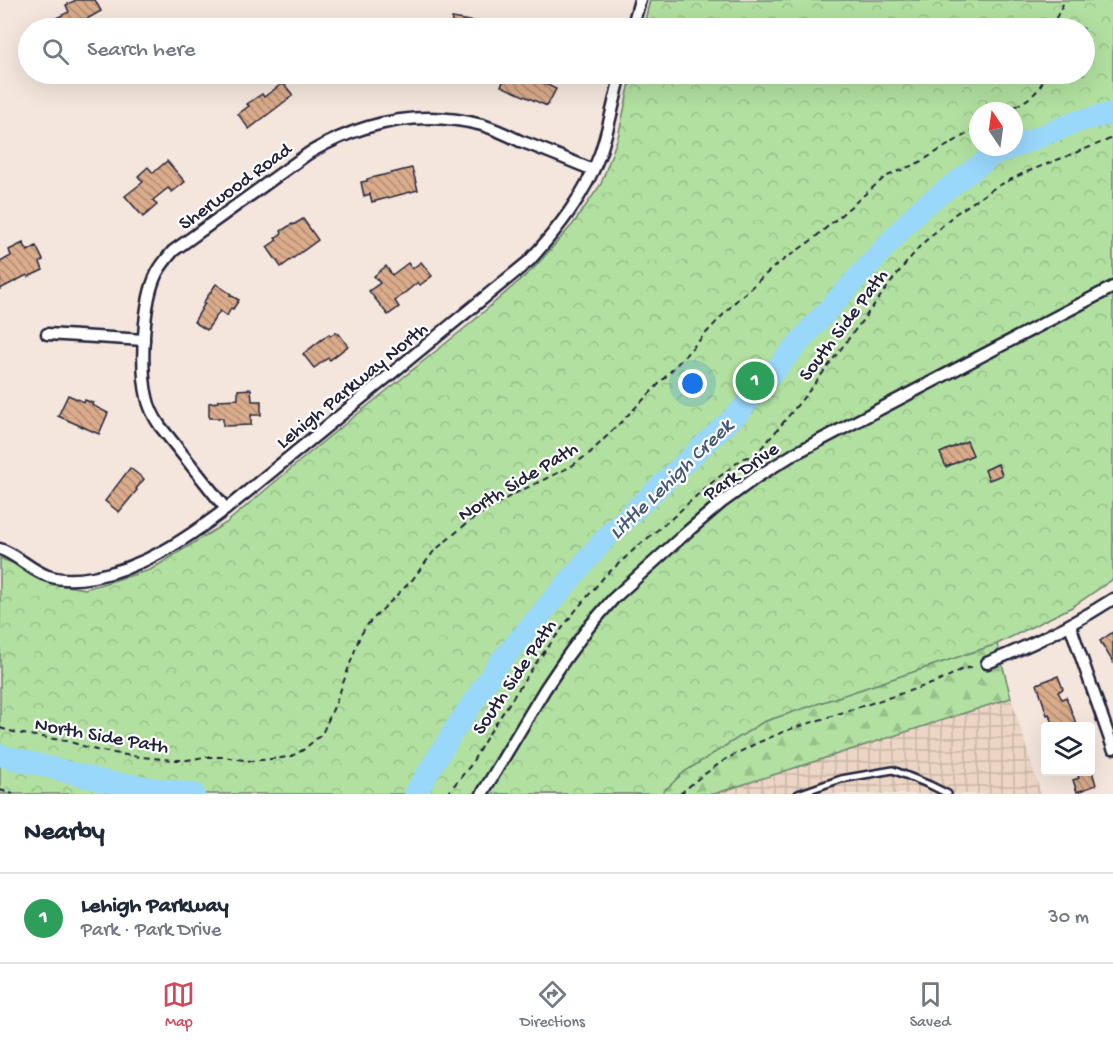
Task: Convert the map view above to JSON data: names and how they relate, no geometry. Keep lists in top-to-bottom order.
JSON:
{
  "streets": {
    "street": ["Sherwood Road", "Lehigh Parkway North", "Park Drive"],
    "path": ["South Side Path", "North Side Path"]
  },
  "crossings": [
    ["Sherwood Road", "Lehigh Parkway North"]
  ],
  "water": ["Little Lehigh Creek"],
  "north": "top",
  "page": {
    "search": "Search here",
    "pins": "1",
    "heading": "Nearby",
    "list": [
      {
        "mark": "1",
        "name": "Lehigh Parkway",
        "note": "Park · Park Drive",
        "value": "30 m"
      }
    ],
    "nav": ["Map", "Directions", "Saved"]
  }
}
